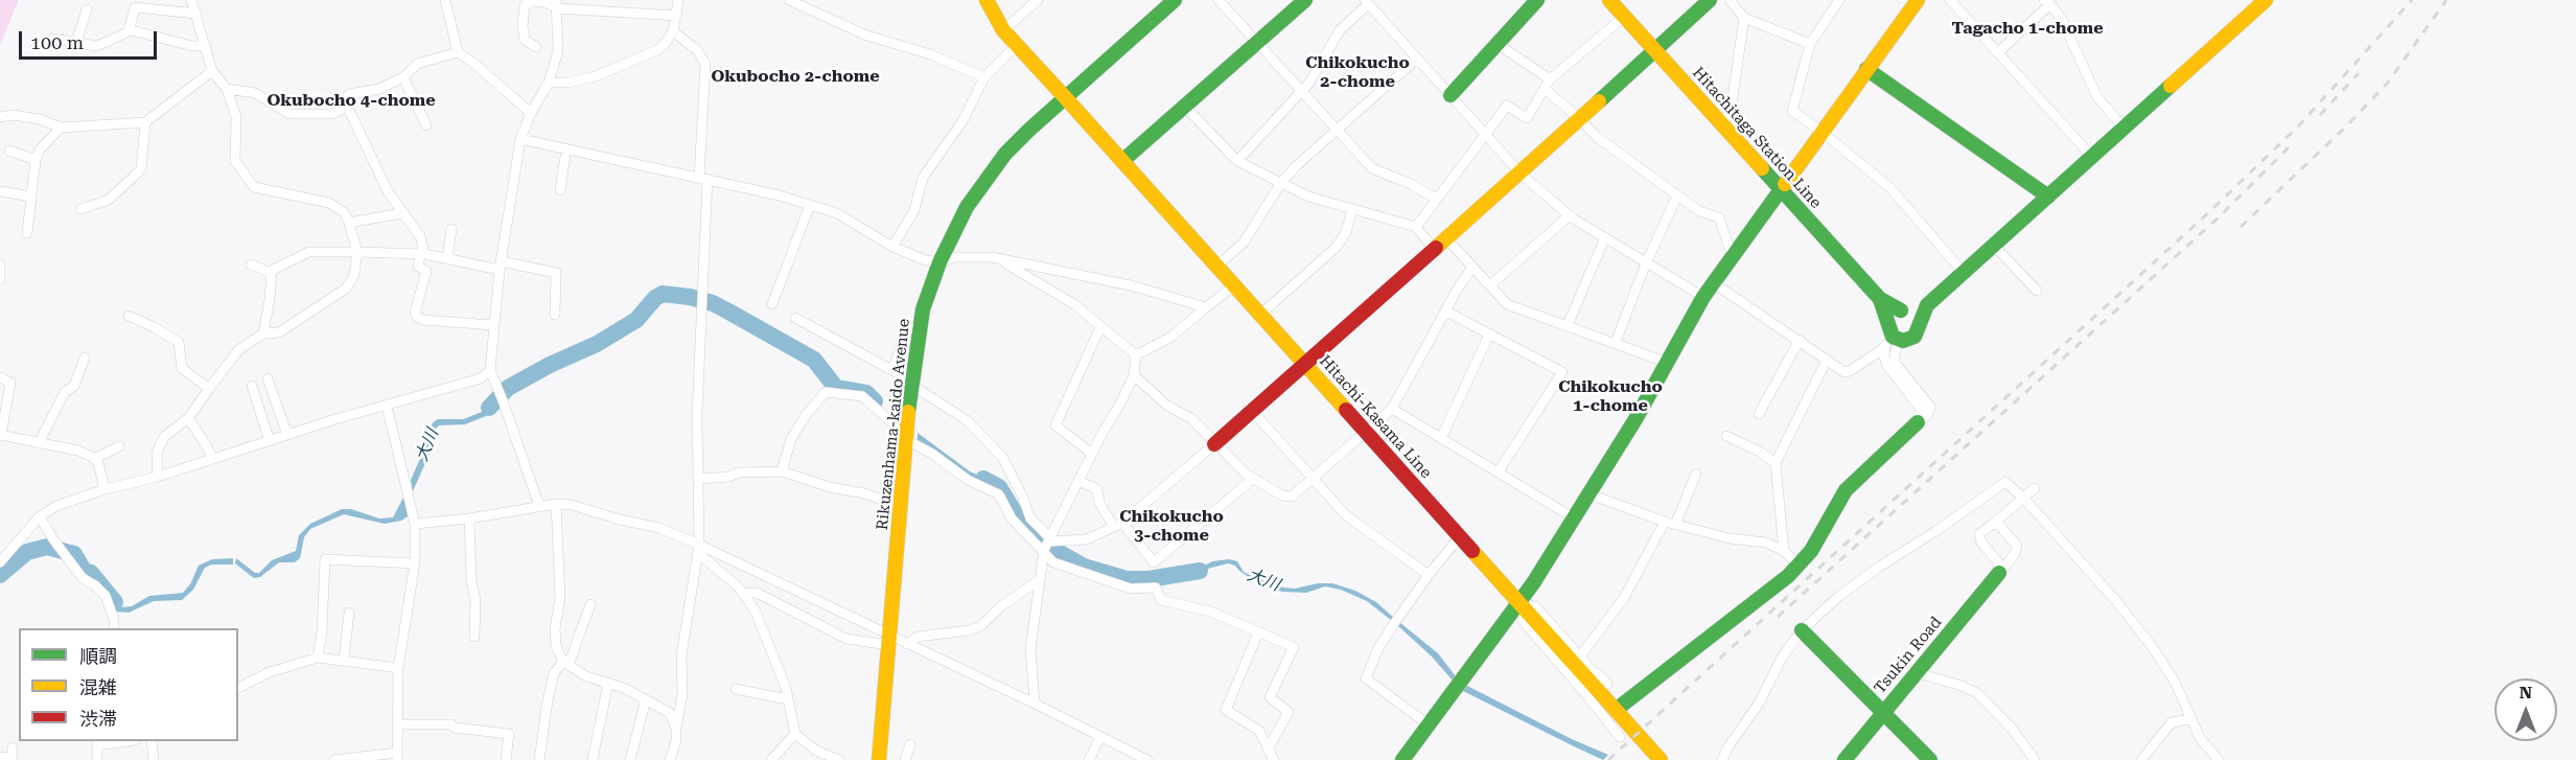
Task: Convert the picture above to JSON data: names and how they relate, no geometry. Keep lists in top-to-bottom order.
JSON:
{
  "streets": {
    "main road": [
      "Hitachitaga Station Line",
      "Hitachi-Kasama Line",
      "Rikuzenhama-kaido Avenue",
      "Tsukin Road"
    ]
  },
  "crossings": [
    ["Hitachi-Kasama Line", "Rikuzenhama-kaido Avenue"]
  ],
  "districts": [
    "Tagacho 1-chome",
    "Chikokucho 2-chome",
    "Okubocho 2-chome",
    "Okubocho 4-chome",
    "Chikokucho 1-chome",
    "Chikokucho 3-chome"
  ],
  "water": ["大川"],
  "legend": ["順調", "混雑", "渋滞"],
  "scale_bar": "100 m",
  "north": "top"
}
